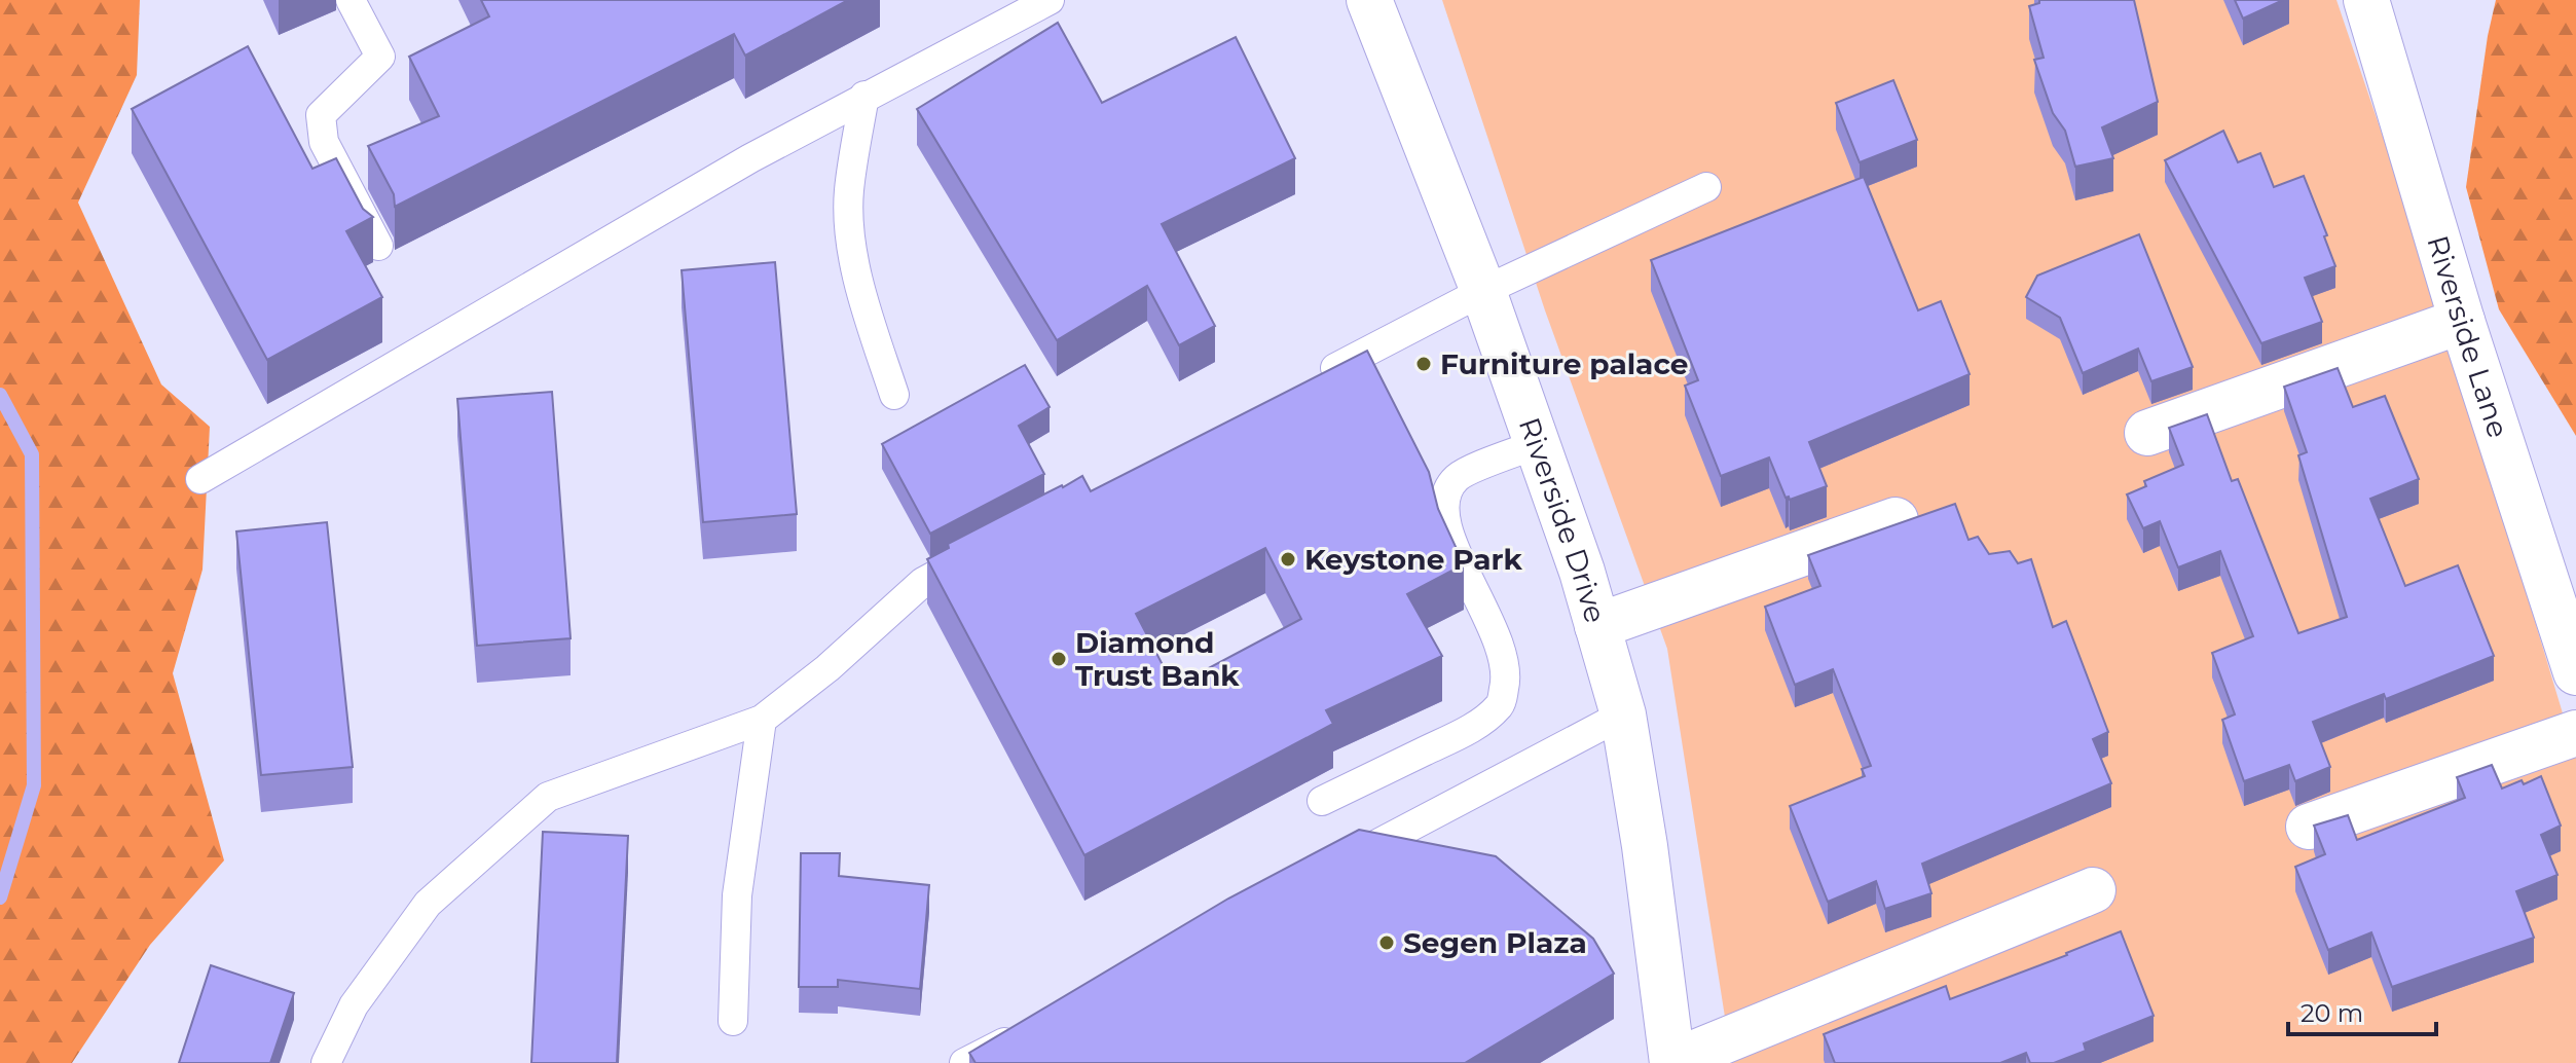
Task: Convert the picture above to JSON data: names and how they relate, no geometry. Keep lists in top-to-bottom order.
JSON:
{
  "streets": {
    "street": ["Riverside Lane", "Riverside Drive"]
  },
  "places": [
    "Furniture palace",
    "Keystone Park",
    "Diamond Trust Bank",
    "Segen Plaza"
  ],
  "scale_bar": "20 m"
}
